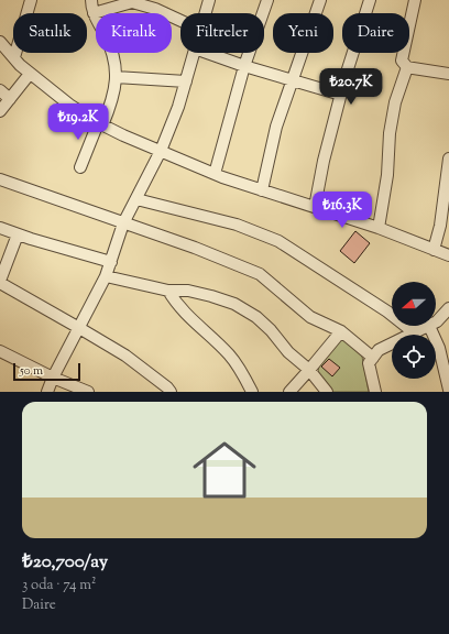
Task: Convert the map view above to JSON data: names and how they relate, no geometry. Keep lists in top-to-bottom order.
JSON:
{
  "scale_bar": "50 m",
  "north": "left",
  "page": {
    "chip": [
      "Satılık",
      "Kiralık",
      "Filtreler",
      "Yeni",
      "Daire"
    ],
    "price": ["₺20.7K", "₺19.2K", "₺16.3K"],
    "scale": "50 m",
    "list": [
      {
        "name": "₺20,700/ay",
        "note": "3 oda · 74 m² · Daire"
      }
    ]
  }
}
